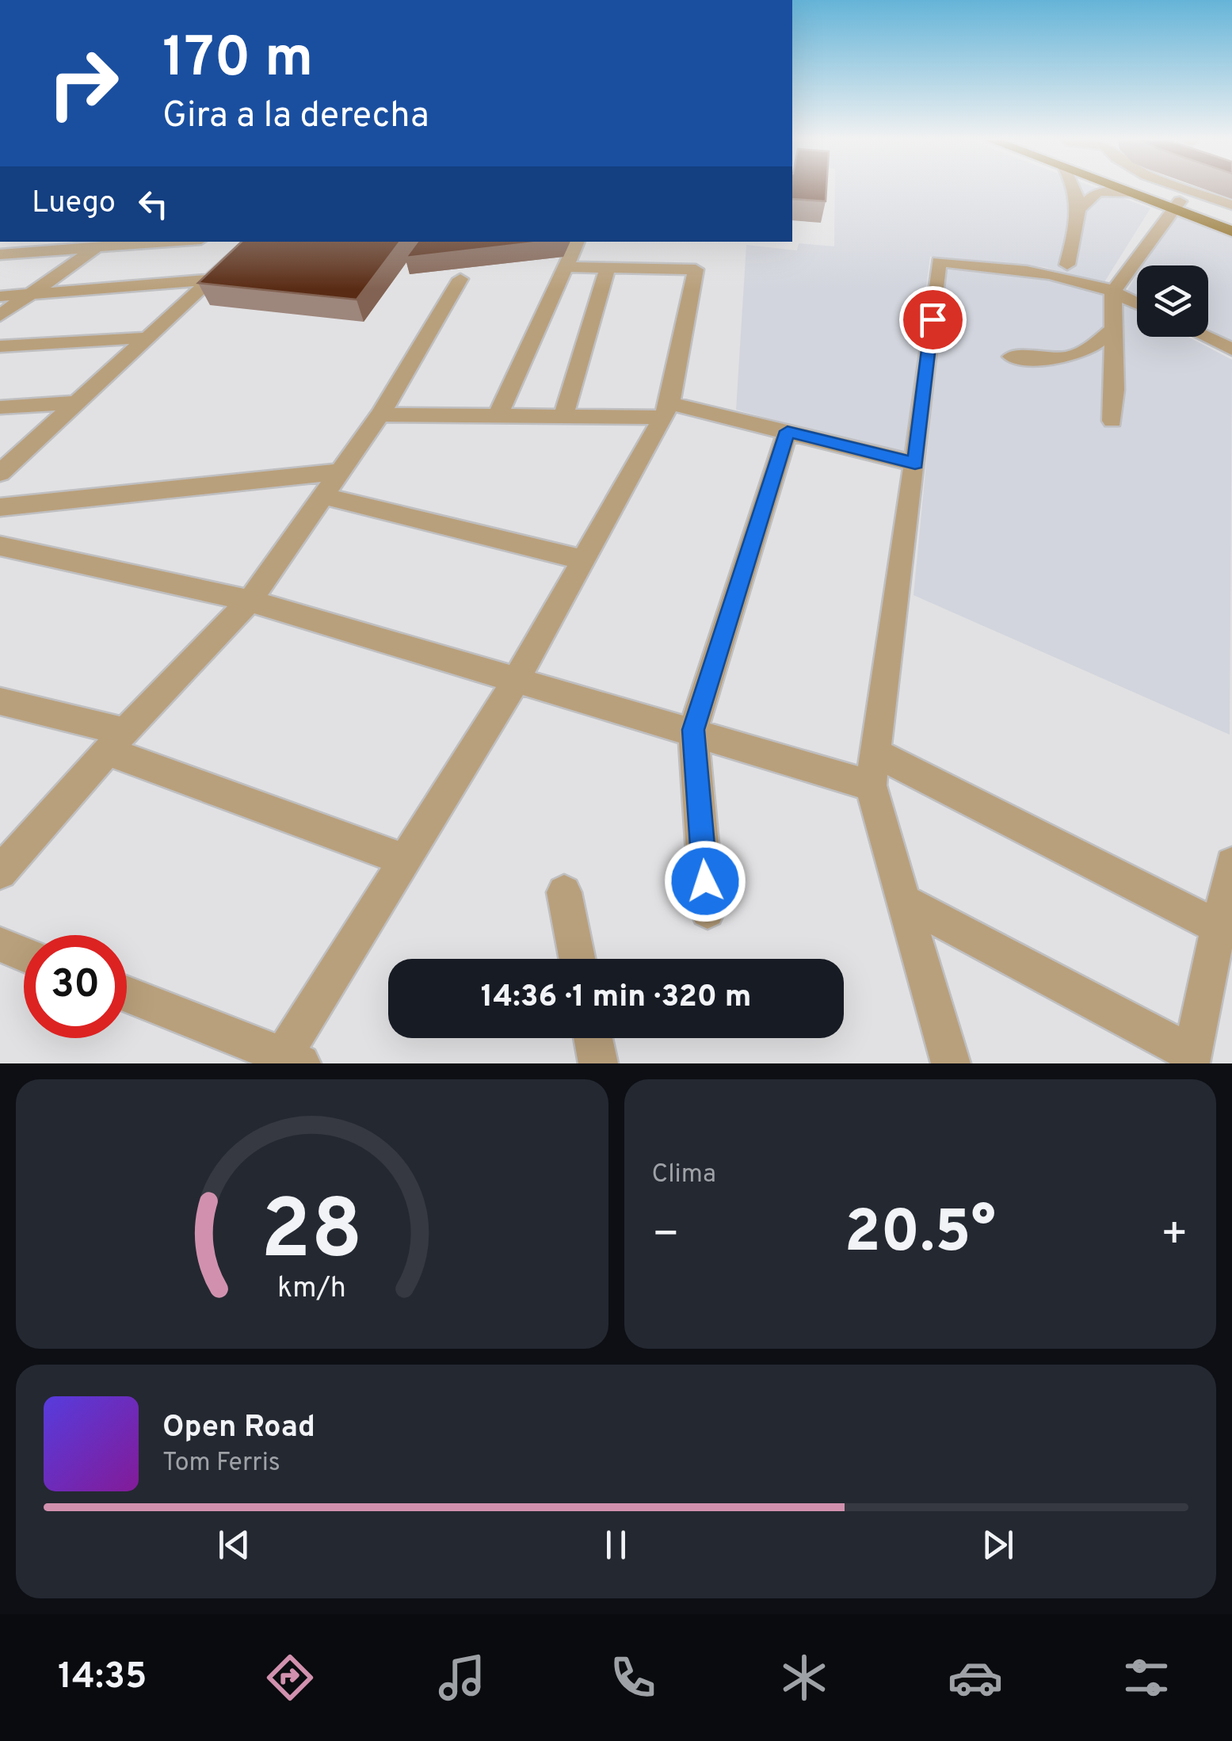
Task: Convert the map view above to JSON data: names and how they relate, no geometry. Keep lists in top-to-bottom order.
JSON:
{
  "page": {
    "turn": ["170 m", "Gira a la derecha"],
    "then": "Luego",
    "limit": "30",
    "trip": "14:36 · 1 min · 320 m",
    "tile": "Clima",
    "heat": ["−", "20.5°", "+"],
    "song": ["Open Road", "Tom Ferris"],
    "tabs": "14:35",
    "gauge": ["28", "km/h"]
  }
}
